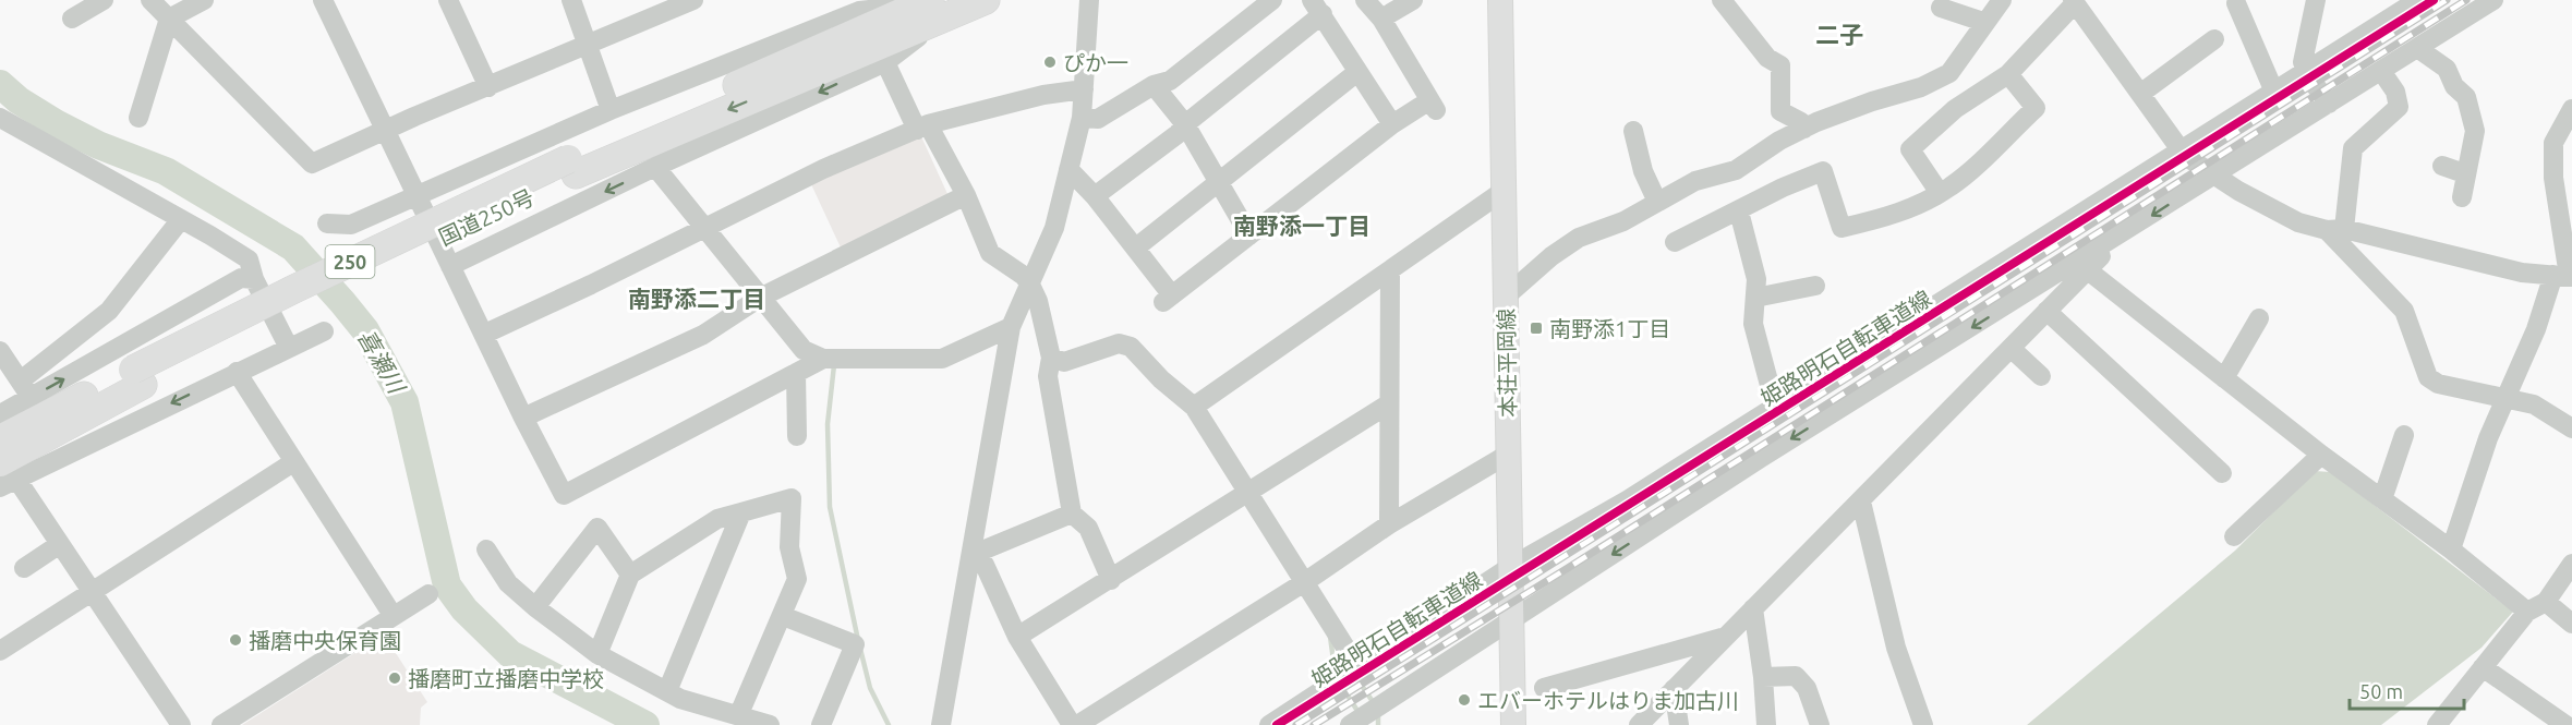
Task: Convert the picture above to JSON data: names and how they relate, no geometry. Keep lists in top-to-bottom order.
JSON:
{
  "streets": {
    "highway": ["国道250号", "250"],
    "main road": ["本荘平岡線"],
    "cycle path": ["姫路明石自転車道線"]
  },
  "districts": ["二子", "南野添一丁目", "南野添二丁目"],
  "water": ["喜瀬川"],
  "places": {
    "other": [
      "ぴか一",
      "播磨中央保育園",
      "播磨町立播磨中学校",
      "エバーホテルはりま加古川"
    ],
    "transit": ["南野添1丁目"]
  },
  "scale_bar": "50 m"
}
